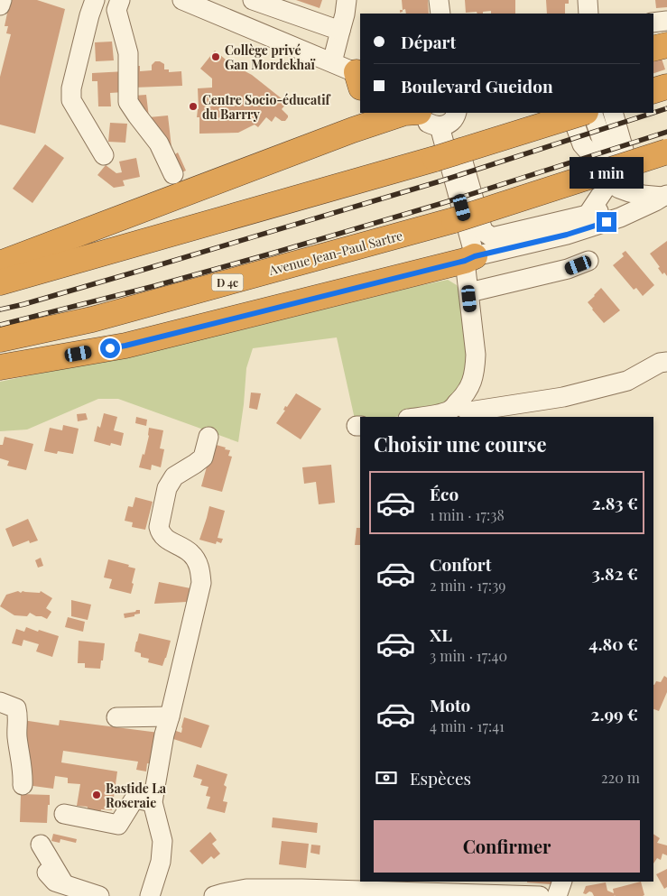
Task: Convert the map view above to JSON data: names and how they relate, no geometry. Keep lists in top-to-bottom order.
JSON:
{
  "streets": {
    "highway": ["Avenue Jean-Paul Sartre", "D 4c"]
  },
  "places": ["Collège privé Gan Mordekhaï", "Centre Socio-éducatif du Barrry", "Bastide La Roseraie"],
  "page": {
    "banner": ["Départ", "Boulevard Gueidon"],
    "bubble": "1 min",
    "heading": "Choisir une course",
    "list": [
      {
        "name": "Éco",
        "note": "1 min · 17:38",
        "value": "2.83 €"
      },
      {
        "name": "Confort",
        "note": "2 min · 17:39",
        "value": "3.82 €"
      },
      {
        "name": "XL",
        "note": "3 min · 17:40",
        "value": "4.80 €"
      },
      {
        "name": "Moto",
        "note": "4 min · 17:41",
        "value": "2.99 €"
      }
    ],
    "pay": ["Espèces", "220 m"],
    "buttons": "Confirmer"
  }
}
